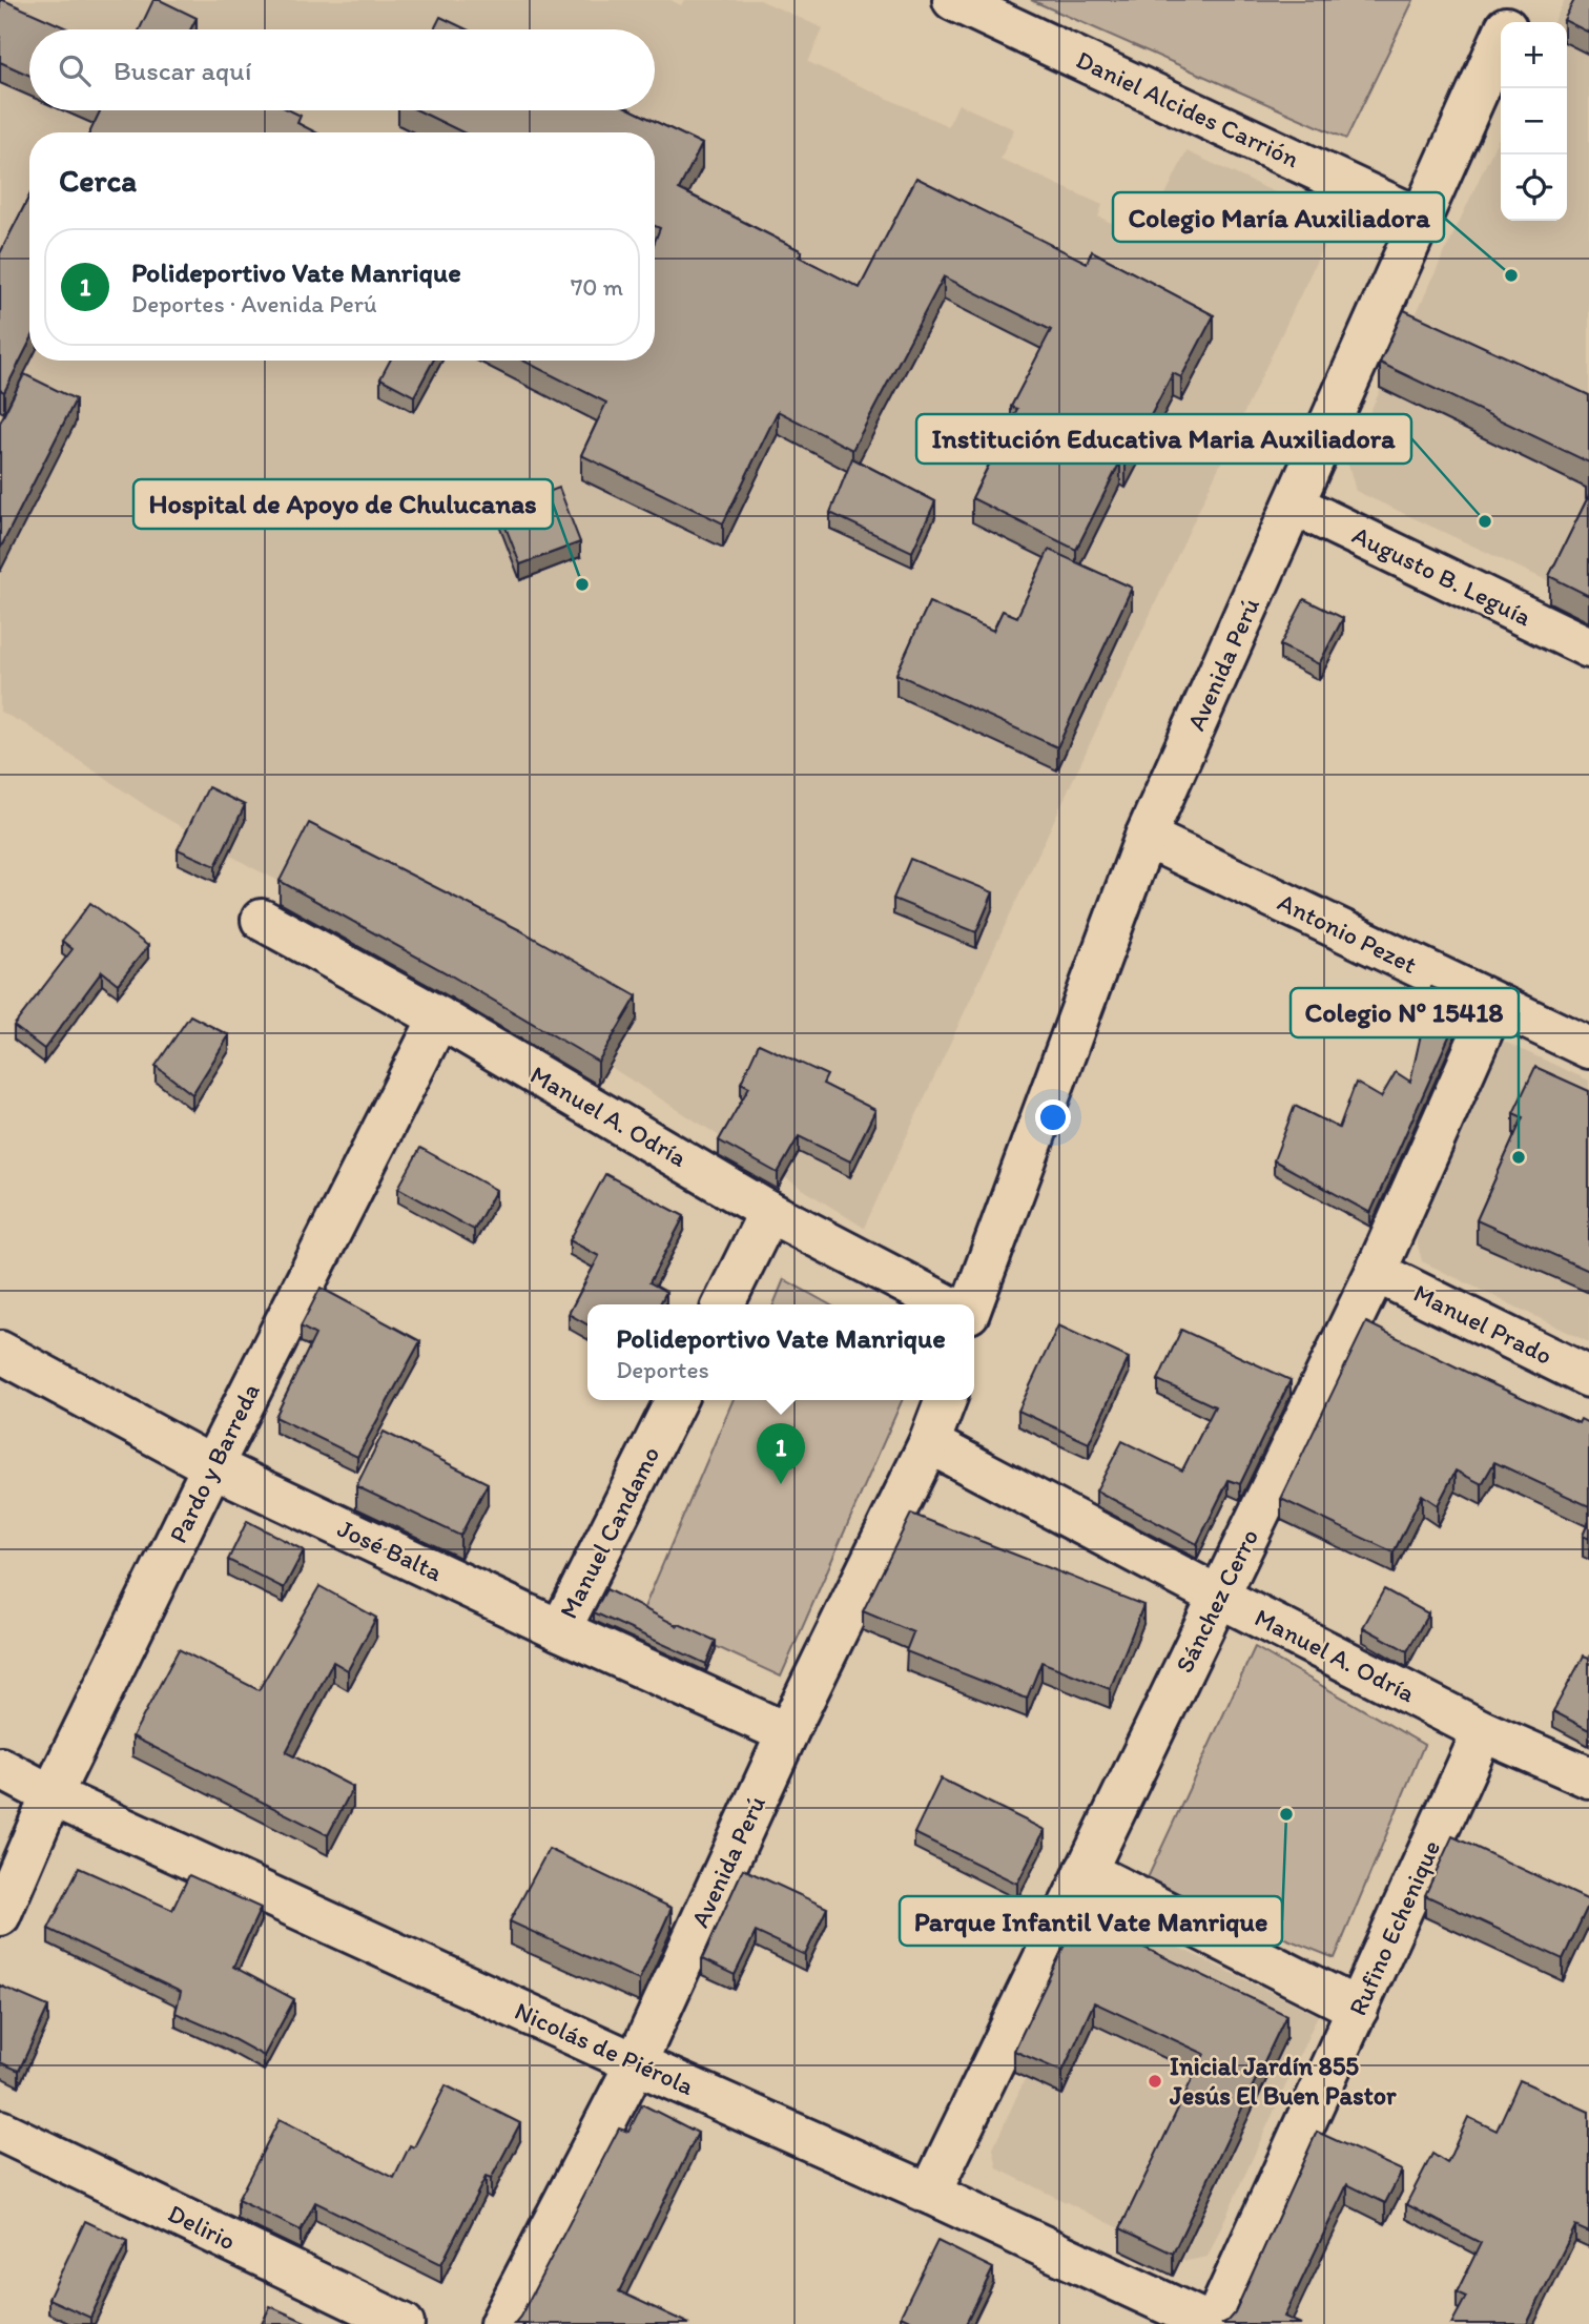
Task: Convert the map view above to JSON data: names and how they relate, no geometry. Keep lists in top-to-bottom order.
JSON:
{
  "streets": {
    "street": [
      "Daniel Alcides Carrión",
      "Augusto B. Leguía",
      "Avenida Perú",
      "Antonio Pezet",
      "Manuel A. Odría",
      "Manuel Prado",
      "Pardo y Barreda",
      "Manuel Candamo",
      "José Balta",
      "Sánchez Cerro",
      "Rufino Echenique",
      "Nicolás de Piérola",
      "Delirio"
    ]
  },
  "crossings": [
    ["Daniel Alcides Carrión", "Avenida Perú"],
    ["Augusto B. Leguía", "Avenida Perú"],
    ["Avenida Perú", "Antonio Pezet"],
    ["Avenida Perú", "Manuel A. Odría"],
    ["Avenida Perú", "José Balta"],
    ["Avenida Perú", "Nicolás de Piérola"],
    ["Antonio Pezet", "Sánchez Cerro"],
    ["Manuel A. Odría", "Pardo y Barreda"],
    ["Manuel A. Odría", "Sánchez Cerro"],
    ["Manuel A. Odría", "Rufino Echenique"],
    ["Manuel Prado", "Sánchez Cerro"],
    ["Pardo y Barreda", "José Balta"],
    ["Pardo y Barreda", "Nicolás de Piérola"],
    ["Manuel Candamo", "José Balta"],
    ["Sánchez Cerro", "Nicolás de Piérola"],
    ["Rufino Echenique", "Nicolás de Piérola"]
  ],
  "places": [
    "Colegio María Auxiliadora",
    "Institución Educativa Maria Auxiliadora",
    "Hospital de Apoyo de Chulucanas",
    "Colegio Nº 15418",
    "Parque Infantil Vate Manrique",
    "Inicial Jardín 855 Jesús El Buen Pastor"
  ],
  "page": {
    "map_buttons": ["+", "−"],
    "search": "Buscar aquí",
    "heading": "Cerca",
    "list": [
      {
        "mark": "1",
        "name": "Polideportivo Vate Manrique",
        "note": "Deportes · Avenida Perú",
        "value": "70 m"
      }
    ],
    "popup": ["Polideportivo Vate Manrique", "Deportes"],
    "pins": "1"
  }
}
